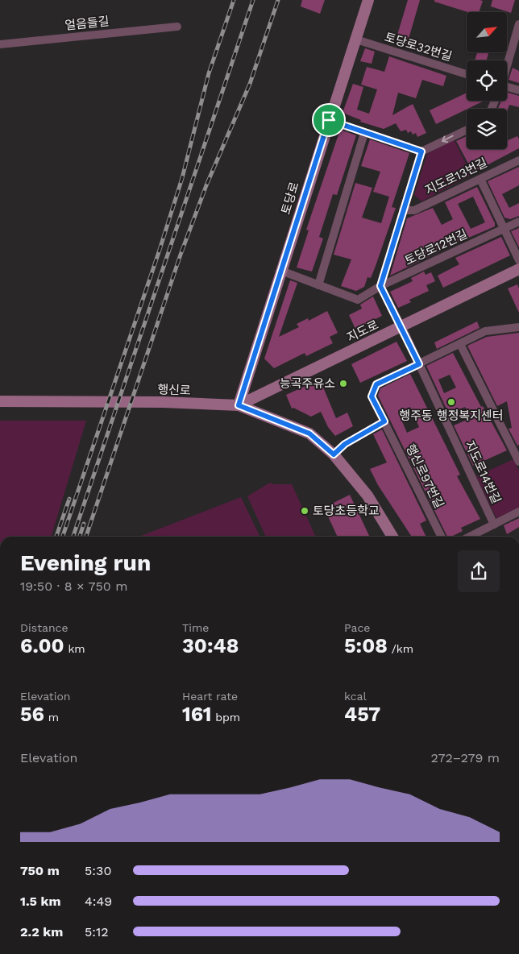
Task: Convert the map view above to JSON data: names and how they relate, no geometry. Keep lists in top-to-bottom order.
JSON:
{
  "streets": {
    "main road": ["토당로", "지도로", "행신로"],
    "street": [
      "얼음들길",
      "토당로32번길",
      "지도로13번길",
      "토당로12번길",
      "지도로14번길",
      "행신로97번길"
    ]
  },
  "crossings": [
    ["토당로32번길", "토당로"],
    ["지도로13번길", "토당로12번길"],
    ["토당로", "토당로12번길"],
    ["토당로", "지도로"],
    ["토당로", "행신로"],
    ["지도로", "행신로"],
    ["지도로", "지도로14번길"]
  ],
  "places": ["능곡주유소", "행주동 행정복지센터", "토당초등학교"],
  "north": "top right",
  "page": {
    "heading": ["Evening run", "19:50 · 8 × 750 m"],
    "stats": [
      ["Distance", "6.00 km"],
      ["Time", "30:48"],
      ["Pace", "5:08 /km"],
      ["Elevation", "56 m"],
      ["Heart rate", "161 bpm"],
      ["kcal", "457"]
    ],
    "chart": ["Elevation", "272–279 m"],
    "list": [
      {
        "name": "750 m",
        "note": "5:30"
      },
      {
        "name": "1.5 km",
        "note": "4:49"
      },
      {
        "name": "2.2 km",
        "note": "5:12"
      }
    ]
  }
}
